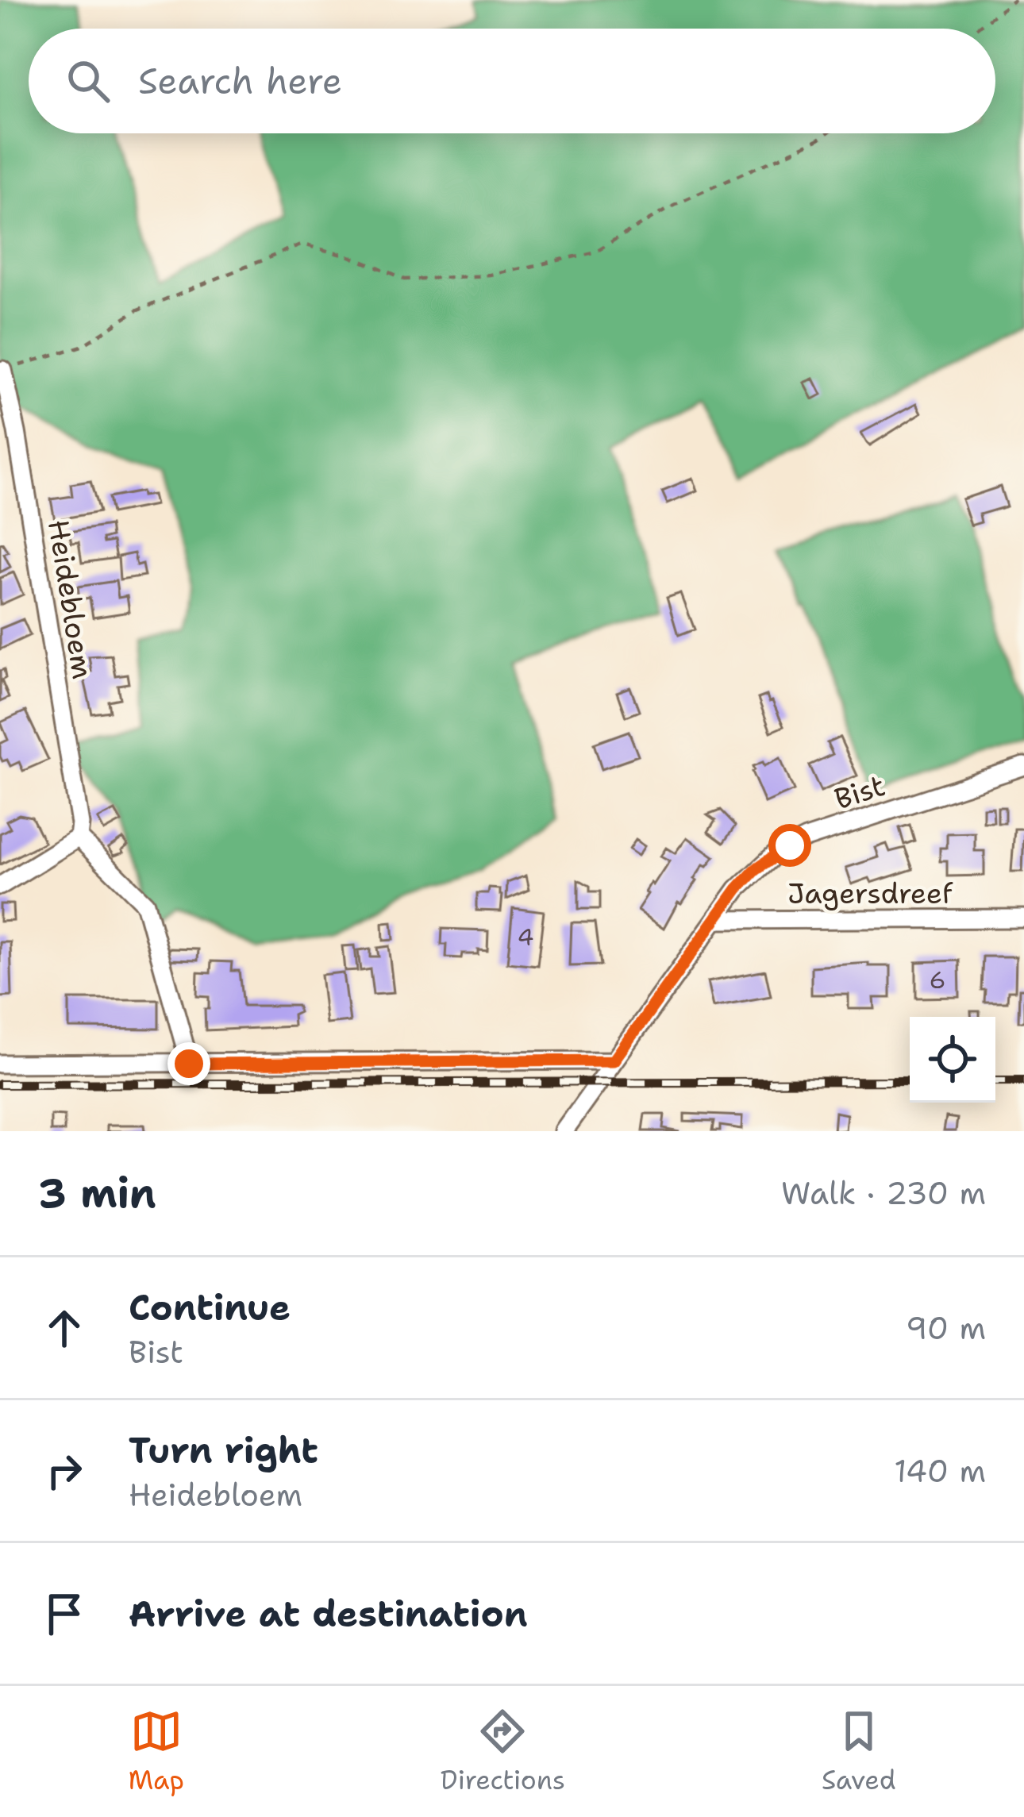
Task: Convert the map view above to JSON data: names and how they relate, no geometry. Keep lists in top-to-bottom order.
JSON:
{
  "streets": {
    "street": ["Heidebloem", "Bist", "Jagersdreef"]
  },
  "crossings": [
    ["Bist", "Jagersdreef"]
  ],
  "house_numbers": ["4", "6"],
  "page": {
    "search": "Search here",
    "heading": ["3 min", "Walk · 230 m"],
    "list": [
      ["Continue", "Bist", "90 m"],
      ["Turn right", "Heidebloem", "140 m"],
      "Arrive at destination"
    ],
    "nav": ["Map", "Directions", "Saved"]
  }
}
